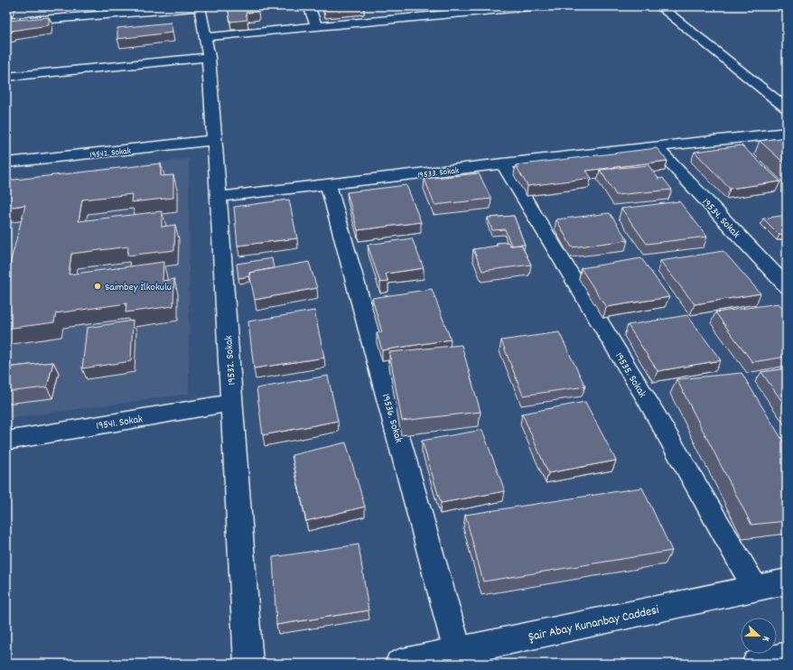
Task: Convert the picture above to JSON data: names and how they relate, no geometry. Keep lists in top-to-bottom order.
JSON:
{
  "streets": {
    "street": [
      "19542. Sokak",
      "19533. Sokak",
      "19534. Sokak",
      "19532. Sokak",
      "19535. Sokak",
      "19536. Sokak",
      "19541. Sokak",
      "Şair Abay Kunanbay Caddesi"
    ]
  },
  "crossings": [
    ["19542. Sokak", "19532. Sokak"],
    ["19533. Sokak", "19534. Sokak"],
    ["19533. Sokak", "19532. Sokak"],
    ["19533. Sokak", "19535. Sokak"],
    ["19533. Sokak", "19536. Sokak"],
    ["19532. Sokak", "19541. Sokak"],
    ["19535. Sokak", "Şair Abay Kunanbay Caddesi"],
    ["19536. Sokak", "Şair Abay Kunanbay Caddesi"]
  ],
  "places": ["Saimbey İlkokulu"],
  "north": "right"
}
